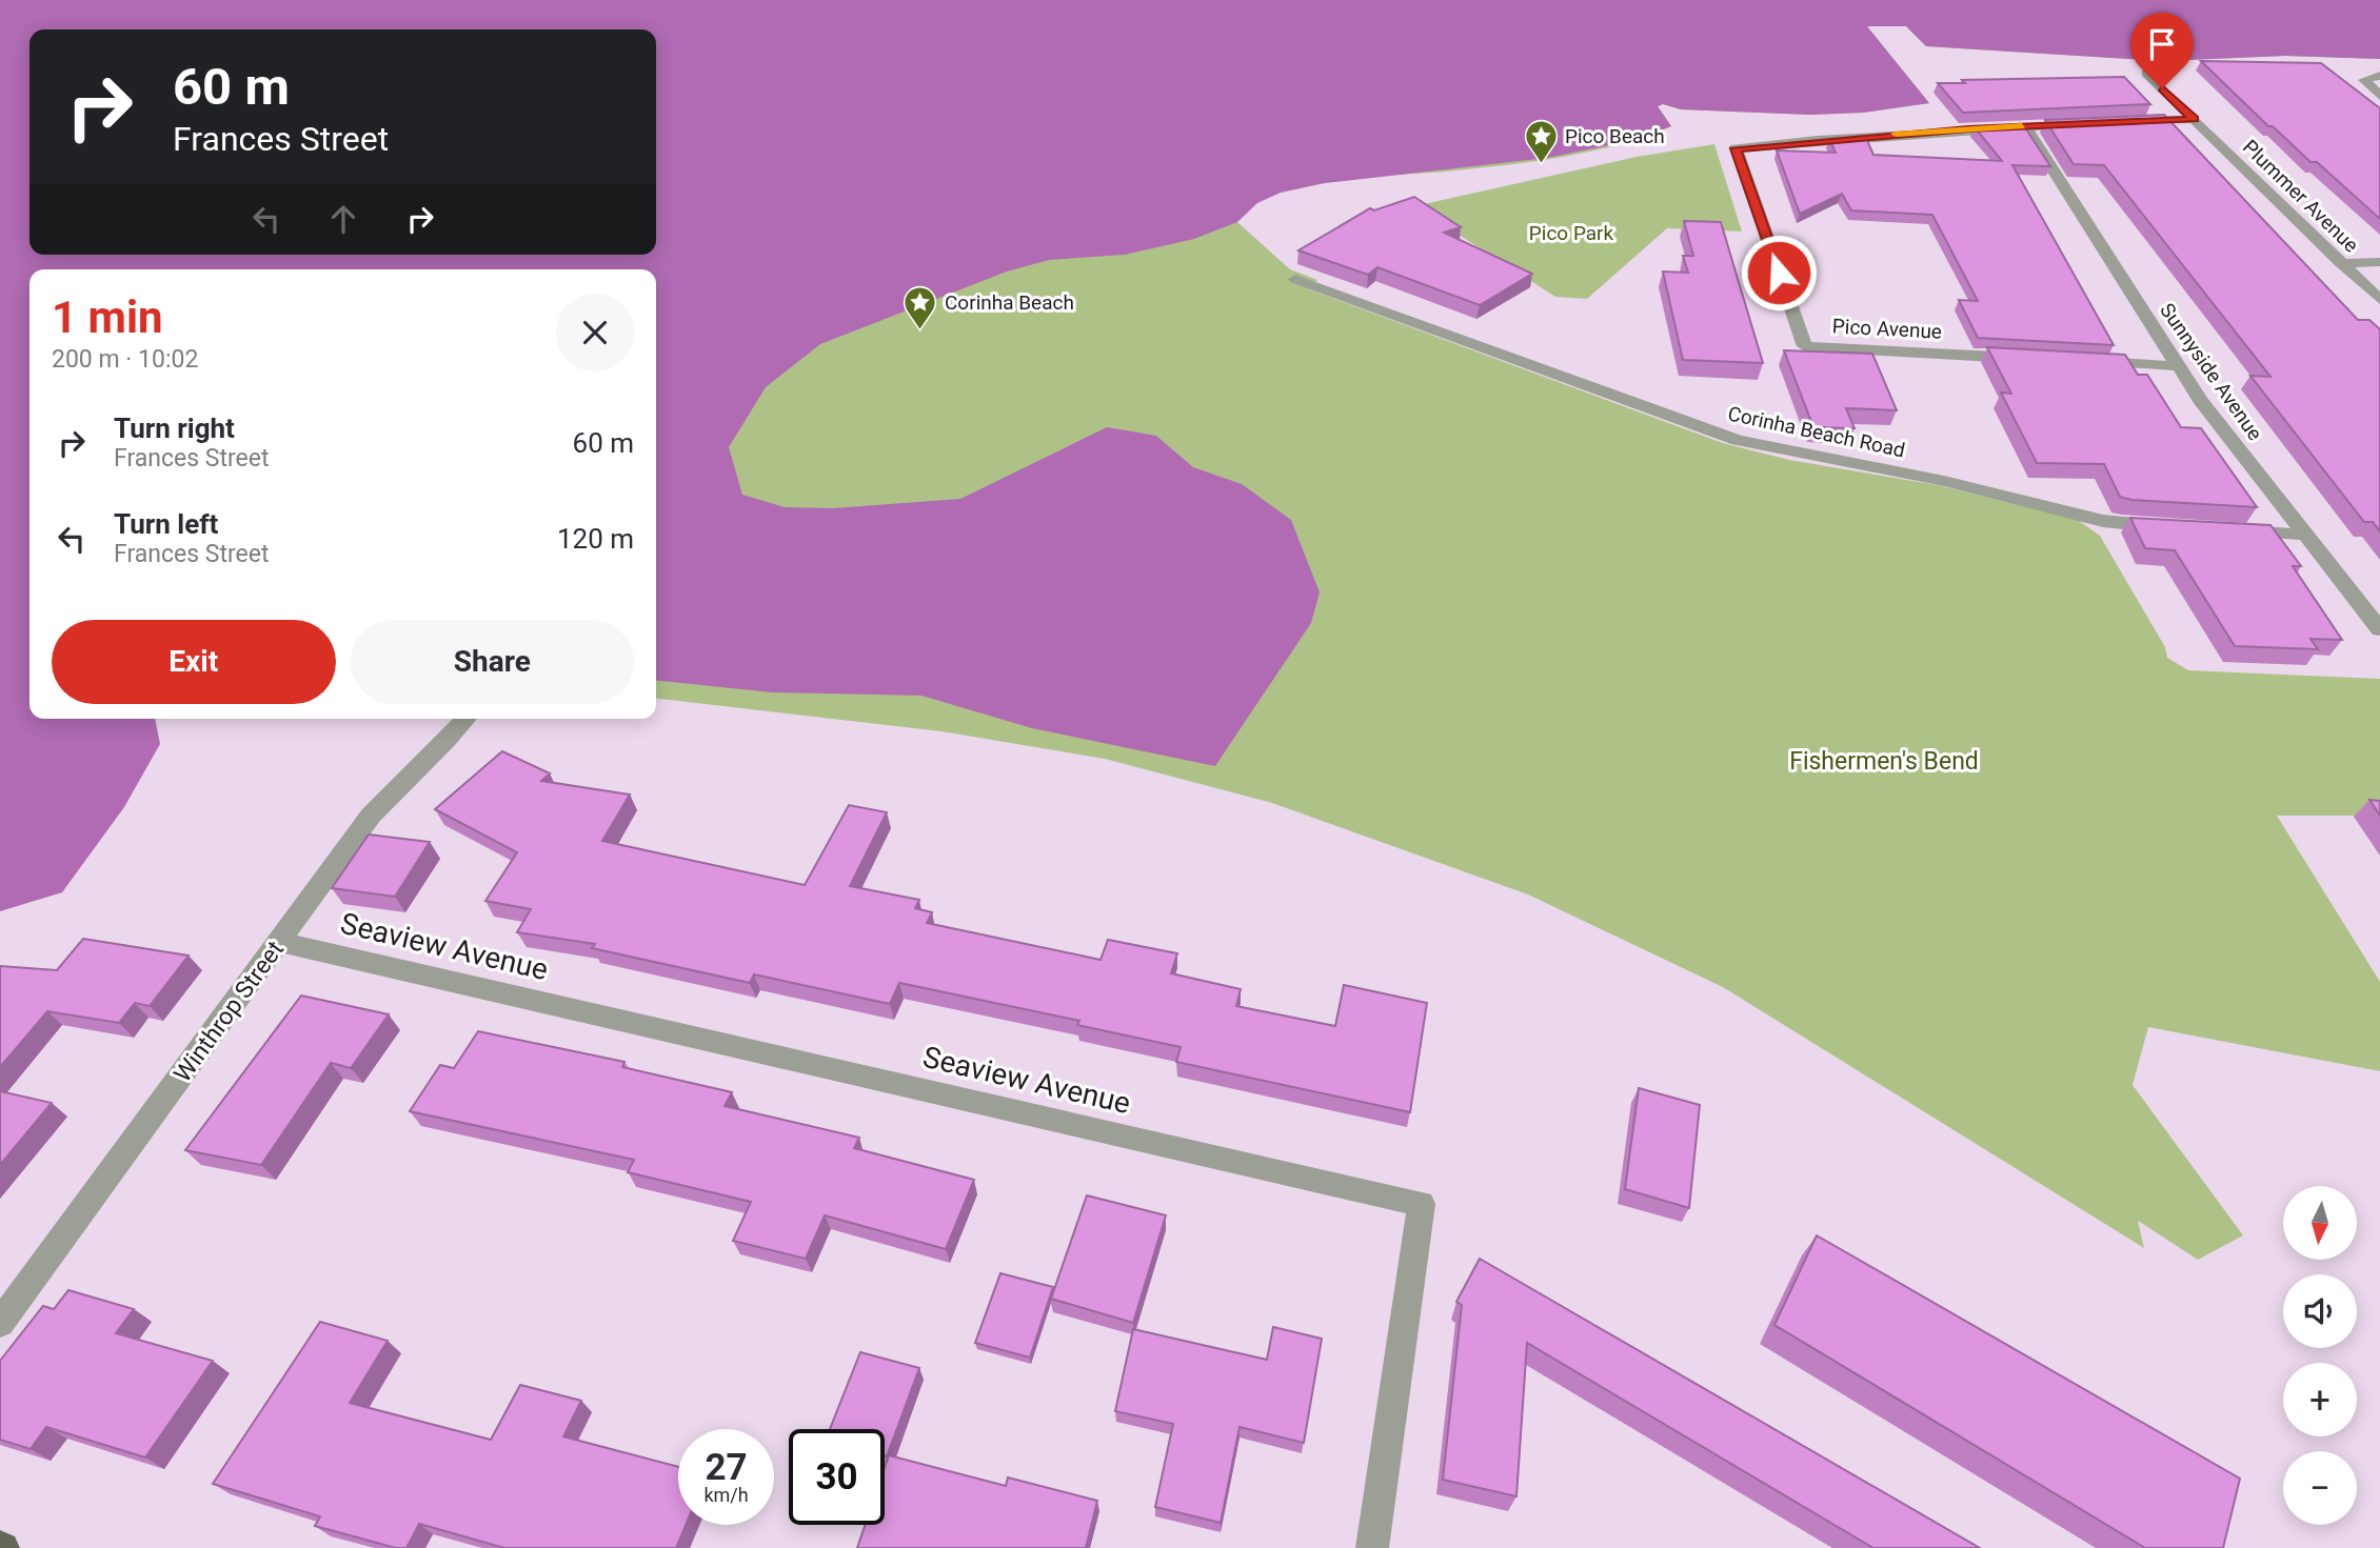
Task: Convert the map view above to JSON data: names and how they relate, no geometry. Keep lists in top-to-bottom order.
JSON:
{
  "streets": {
    "street": [
      "Plummer Avenue",
      "Pico Avenue",
      "Sunnyside Avenue",
      "Corinha Beach Road",
      "Seaview Avenue",
      "Winthrop Street"
    ]
  },
  "crossings": [
    ["Pico Avenue", "Sunnyside Avenue"],
    ["Seaview Avenue", "Winthrop Street"]
  ],
  "parks": ["Pico Park", "Fishermen's Bend"],
  "places": {
    "place": ["Pico Beach", "Corinha Beach"]
  },
  "north": "bottom",
  "page": {
    "turn": ["60 m", "Frances Street"],
    "heading": ["1 min", "200 m · 10:02"],
    "list": [
      {
        "name": "Turn right",
        "note": "Frances Street",
        "value": "60 m"
      },
      {
        "name": "Turn left",
        "note": "Frances Street",
        "value": "120 m"
      }
    ],
    "buttons": ["Exit", "Share"],
    "map_buttons": ["+", "−"],
    "speed": "27 km/h",
    "limit": "30"
  }
}
